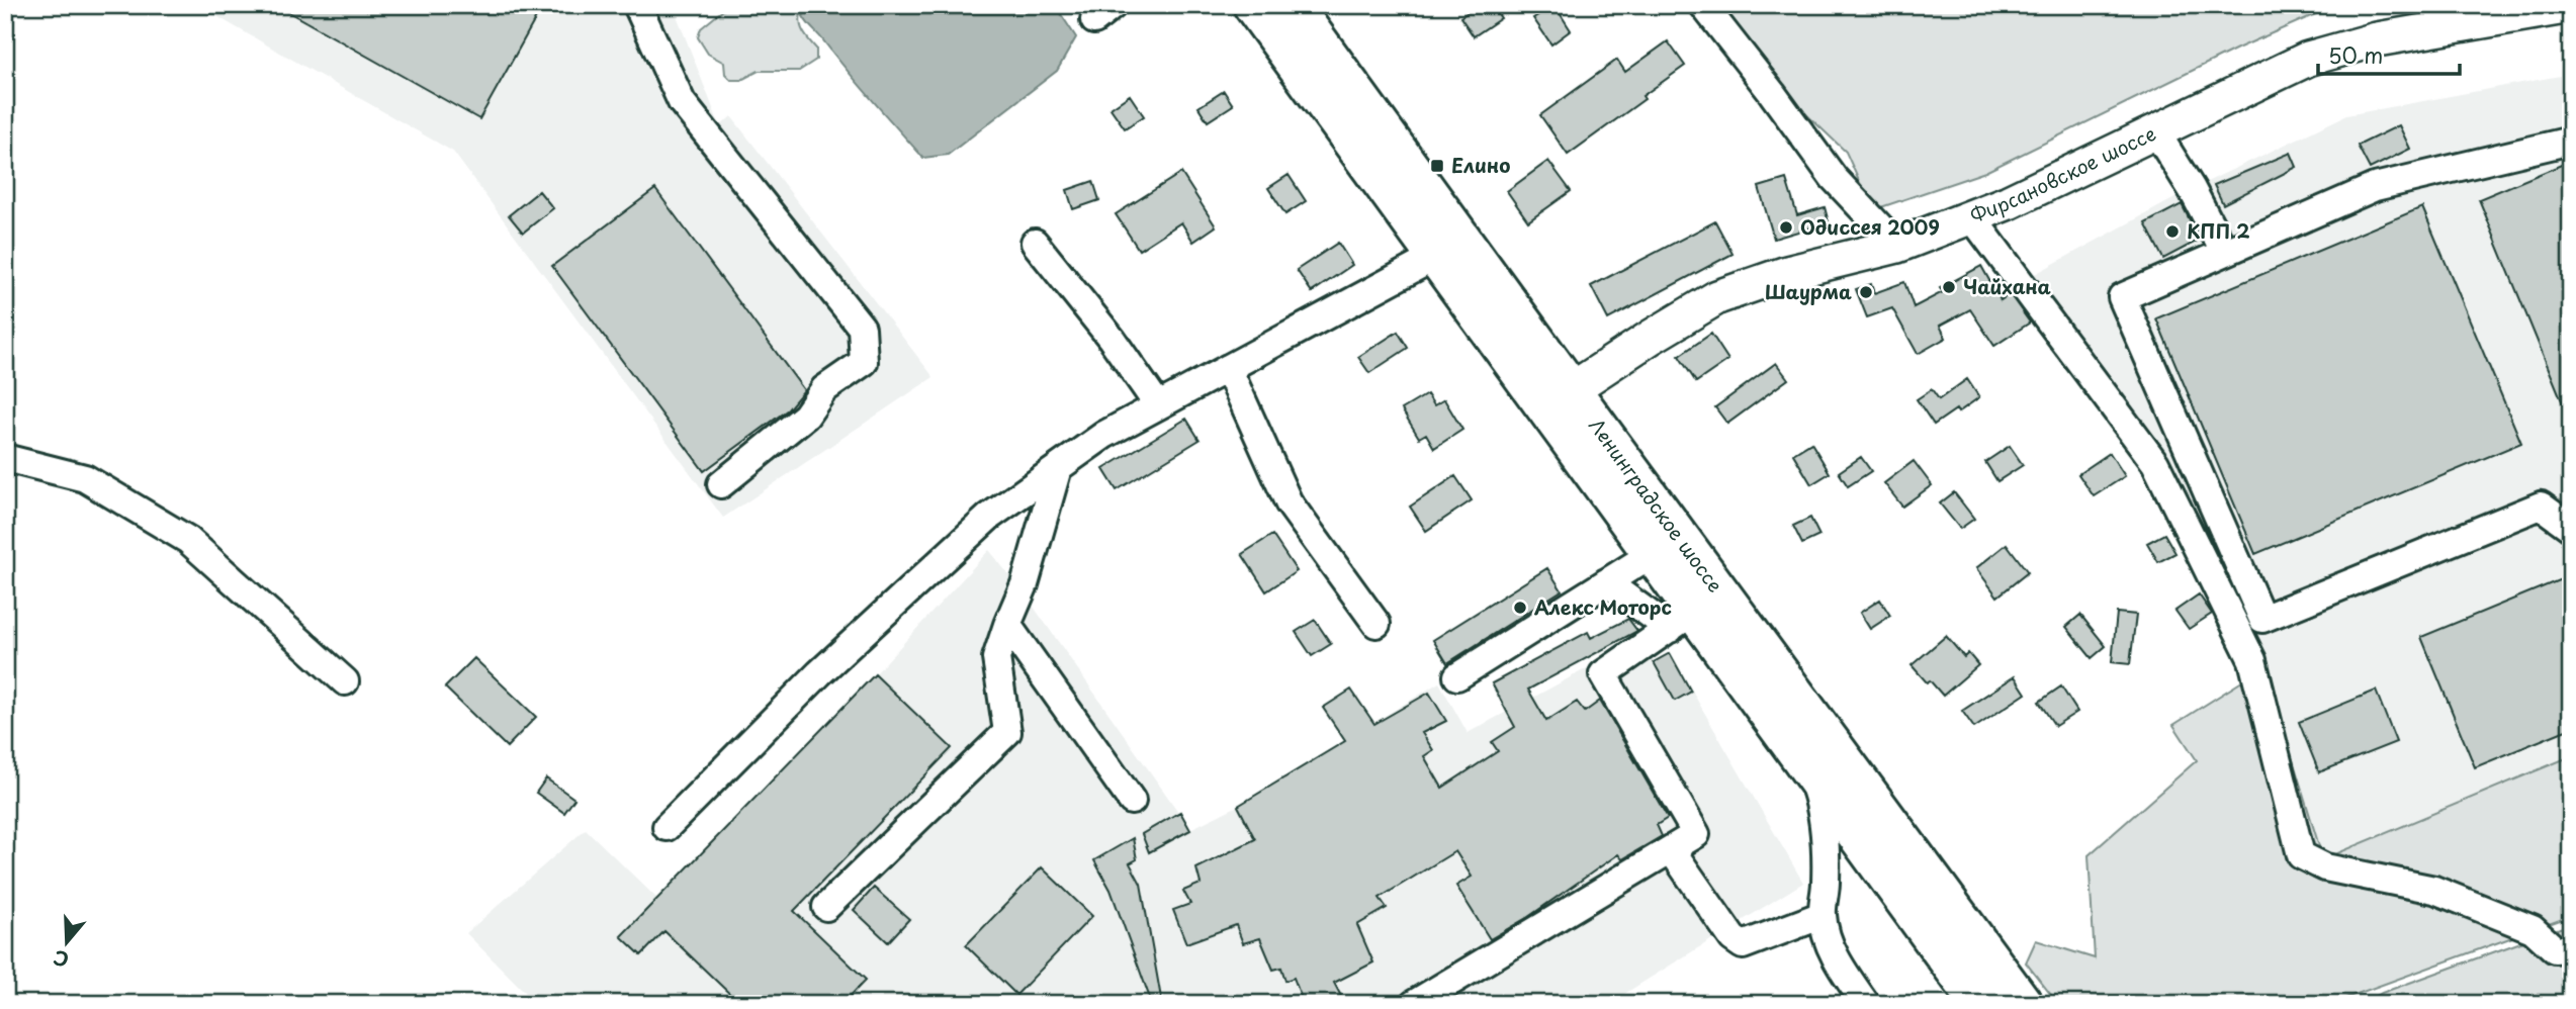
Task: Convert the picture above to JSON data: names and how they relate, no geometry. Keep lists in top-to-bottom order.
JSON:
{
  "streets": {
    "highway": ["Ленинградское шоссе"],
    "main road": ["Фирсановское шоссе"]
  },
  "crossings": [
    ["Фирсановское шоссе", "Ленинградское шоссе"]
  ],
  "places": {
    "transit": ["Елино"],
    "other": [
      "Одиссея 2009",
      "КПП 2",
      "Чайхана",
      "Шаурма",
      "Алекс Моторс"
    ]
  },
  "scale_bar": "50 m",
  "north": "bottom"
}
